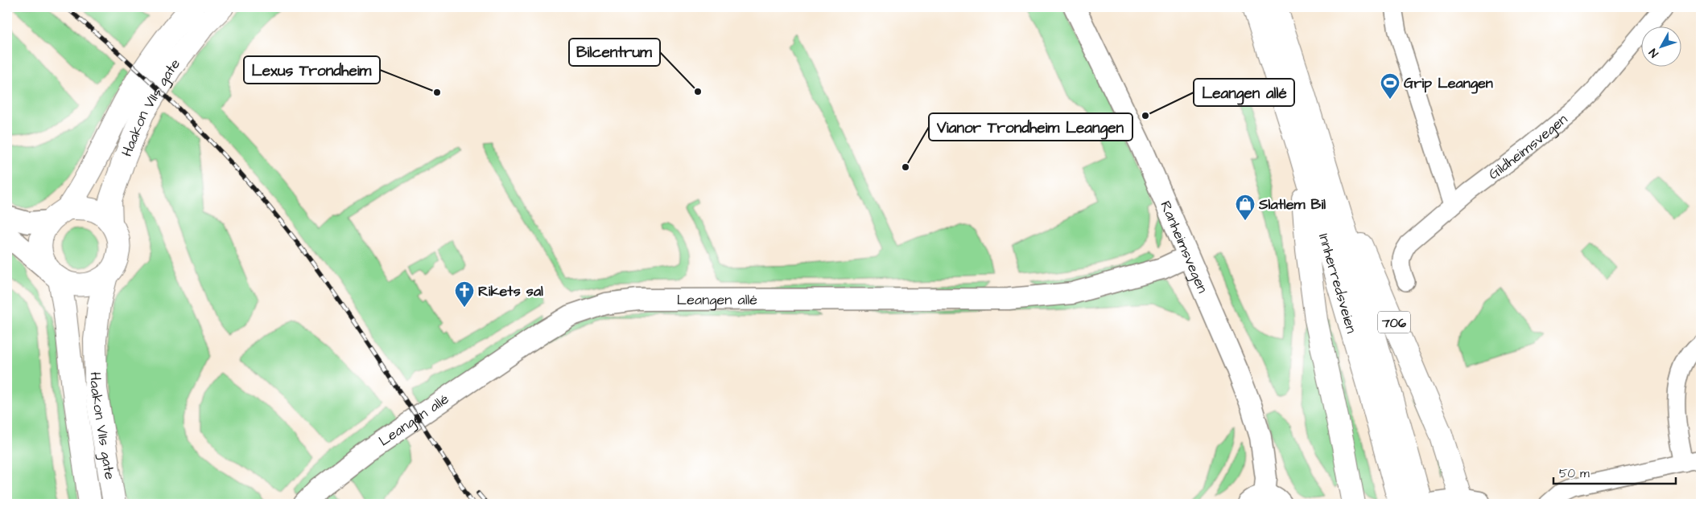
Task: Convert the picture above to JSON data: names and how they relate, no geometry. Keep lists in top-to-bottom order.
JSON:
{
  "streets": {
    "main road": ["Haakon VIIs gate", "Innherredsveien", "706"],
    "street": ["Gildheimsvegen", "Ranheimsvegen", "Leangen allé"]
  },
  "crossings": [
    ["Ranheimsvegen", "Leangen allé"],
    ["Innherredsveien", "706"]
  ],
  "places": {
    "other": [
      "Bilcentrum",
      "Lexus Trondheim",
      "Leangen allé",
      "Vianor Trondheim Leangen"
    ],
    "sports": ["Grip Leangen"],
    "shop": ["Slatlem Bil"],
    "church": ["Rikets sal"]
  },
  "scale_bar": "50 m",
  "north": "bottom left"
}
